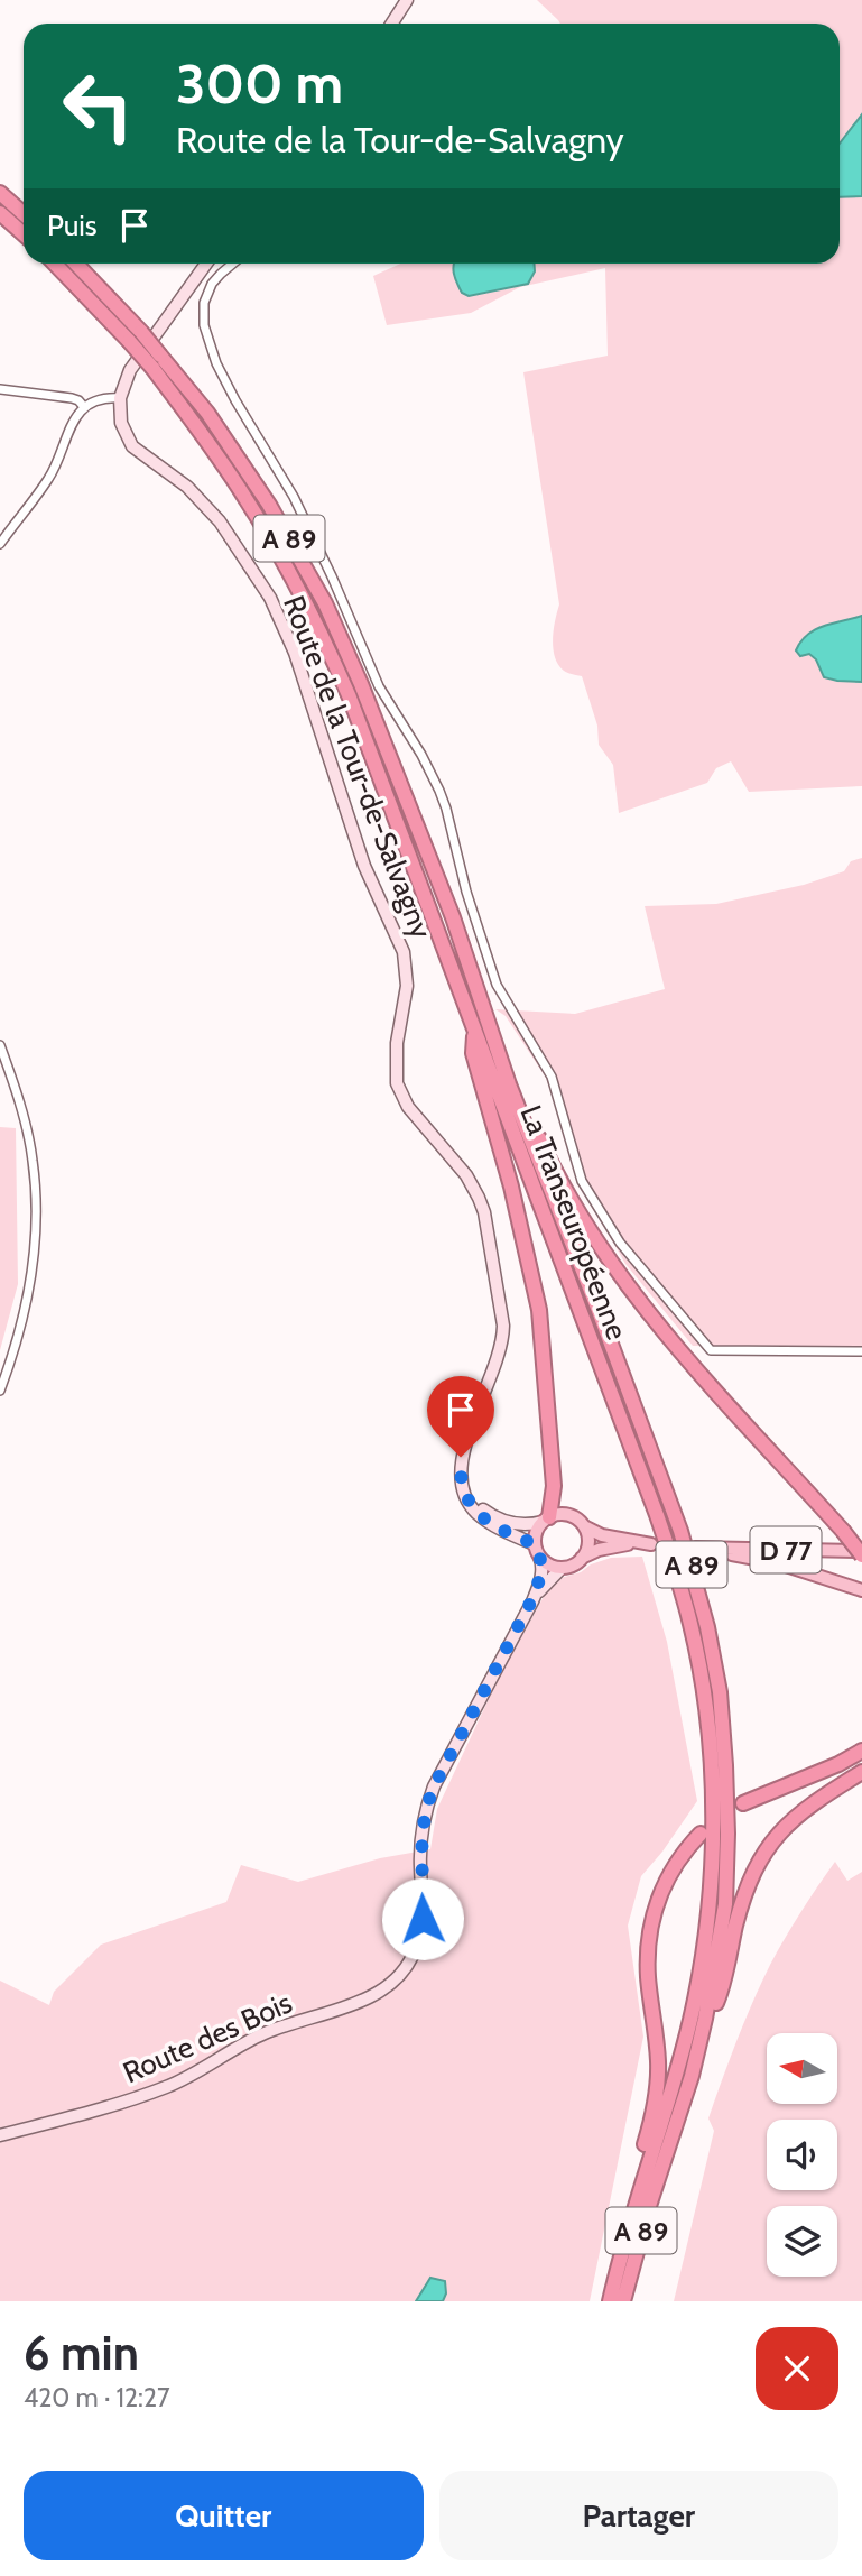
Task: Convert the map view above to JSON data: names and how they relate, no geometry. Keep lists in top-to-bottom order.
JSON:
{
  "streets": {
    "highway": ["A 89", "La Transeuropéenne"],
    "main road": ["D 77"],
    "street": ["Route de la Tour-de-Salvagny", "Route des Bois"]
  },
  "north": "left",
  "page": {
    "turn": ["300 m", "Route de la Tour-de-Salvagny"],
    "then": "Puis",
    "heading": ["6 min", "420 m · 12:27"],
    "buttons": ["Quitter", "Partager"]
  }
}
